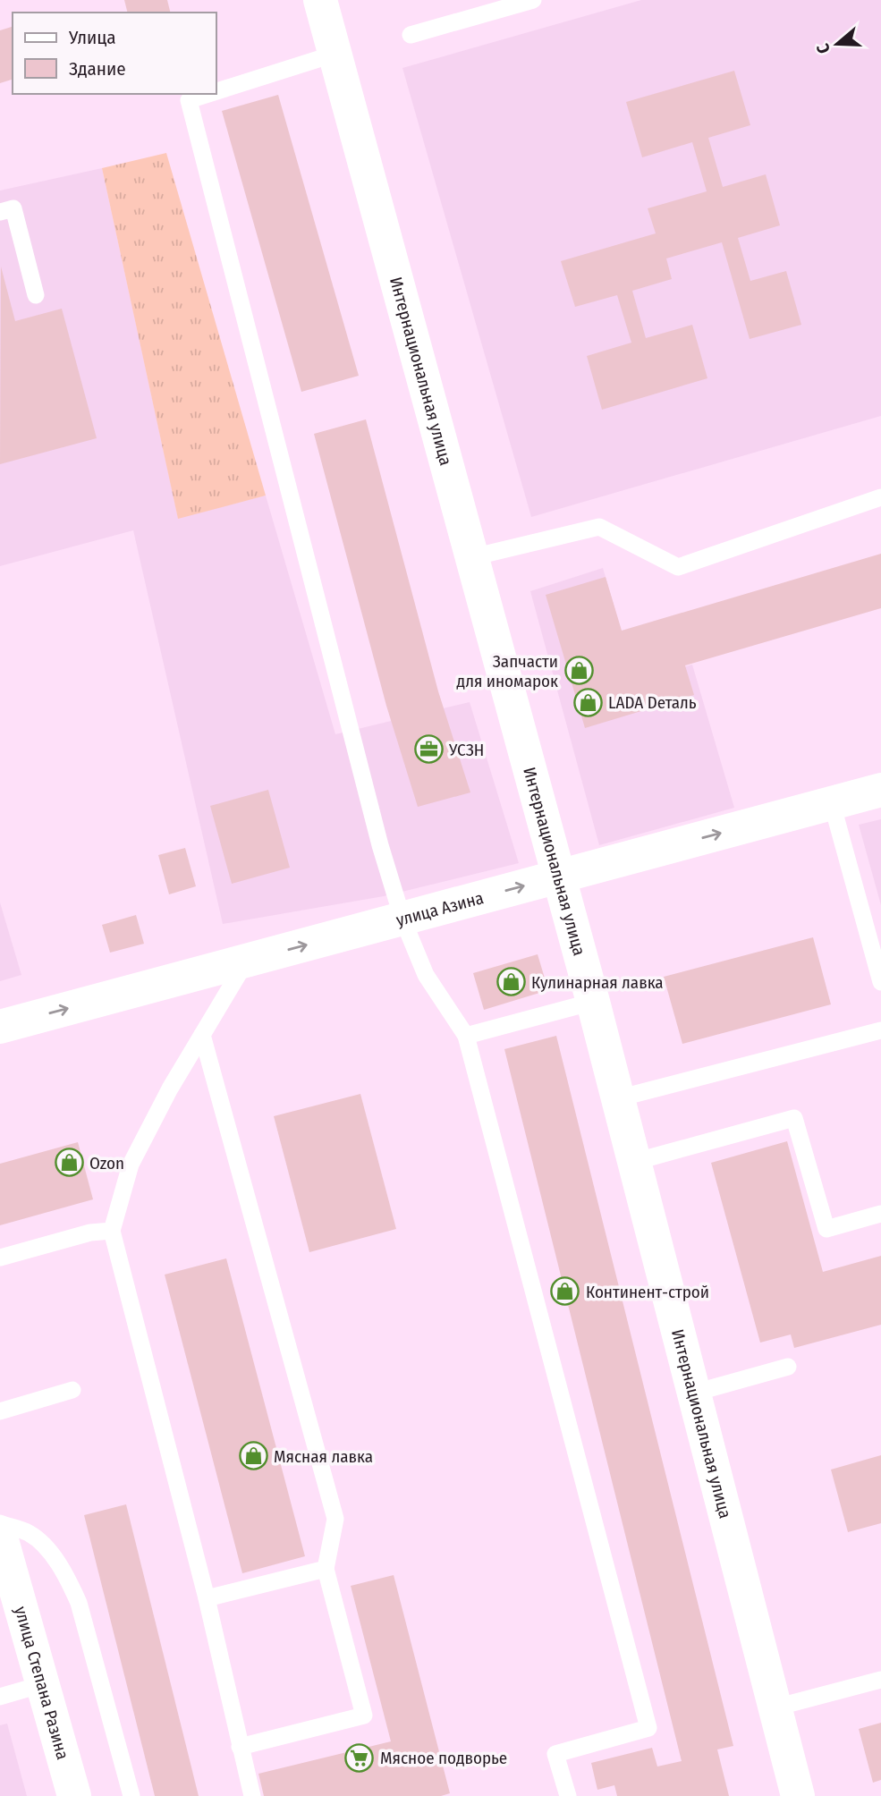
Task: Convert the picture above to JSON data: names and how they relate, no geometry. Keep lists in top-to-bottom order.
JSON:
{
  "streets": {
    "street": ["Интернациональная улица", "улица Азина", "улица Степана Разина"]
  },
  "crossings": [
    ["Интернациональная улица", "улица Азина"]
  ],
  "one_way": ["улица Азина"],
  "places": {
    "shop": [
      "Запчасти для иномарок",
      "LADA Dеталь",
      "Кулинарная лавка",
      "Ozon",
      "Континент-строй",
      "Мясная лавка"
    ],
    "office": ["УСЗН"],
    "supermarket": ["Мясное подворье"]
  },
  "legend": ["Улица", "Здание"],
  "north": "left"
}
